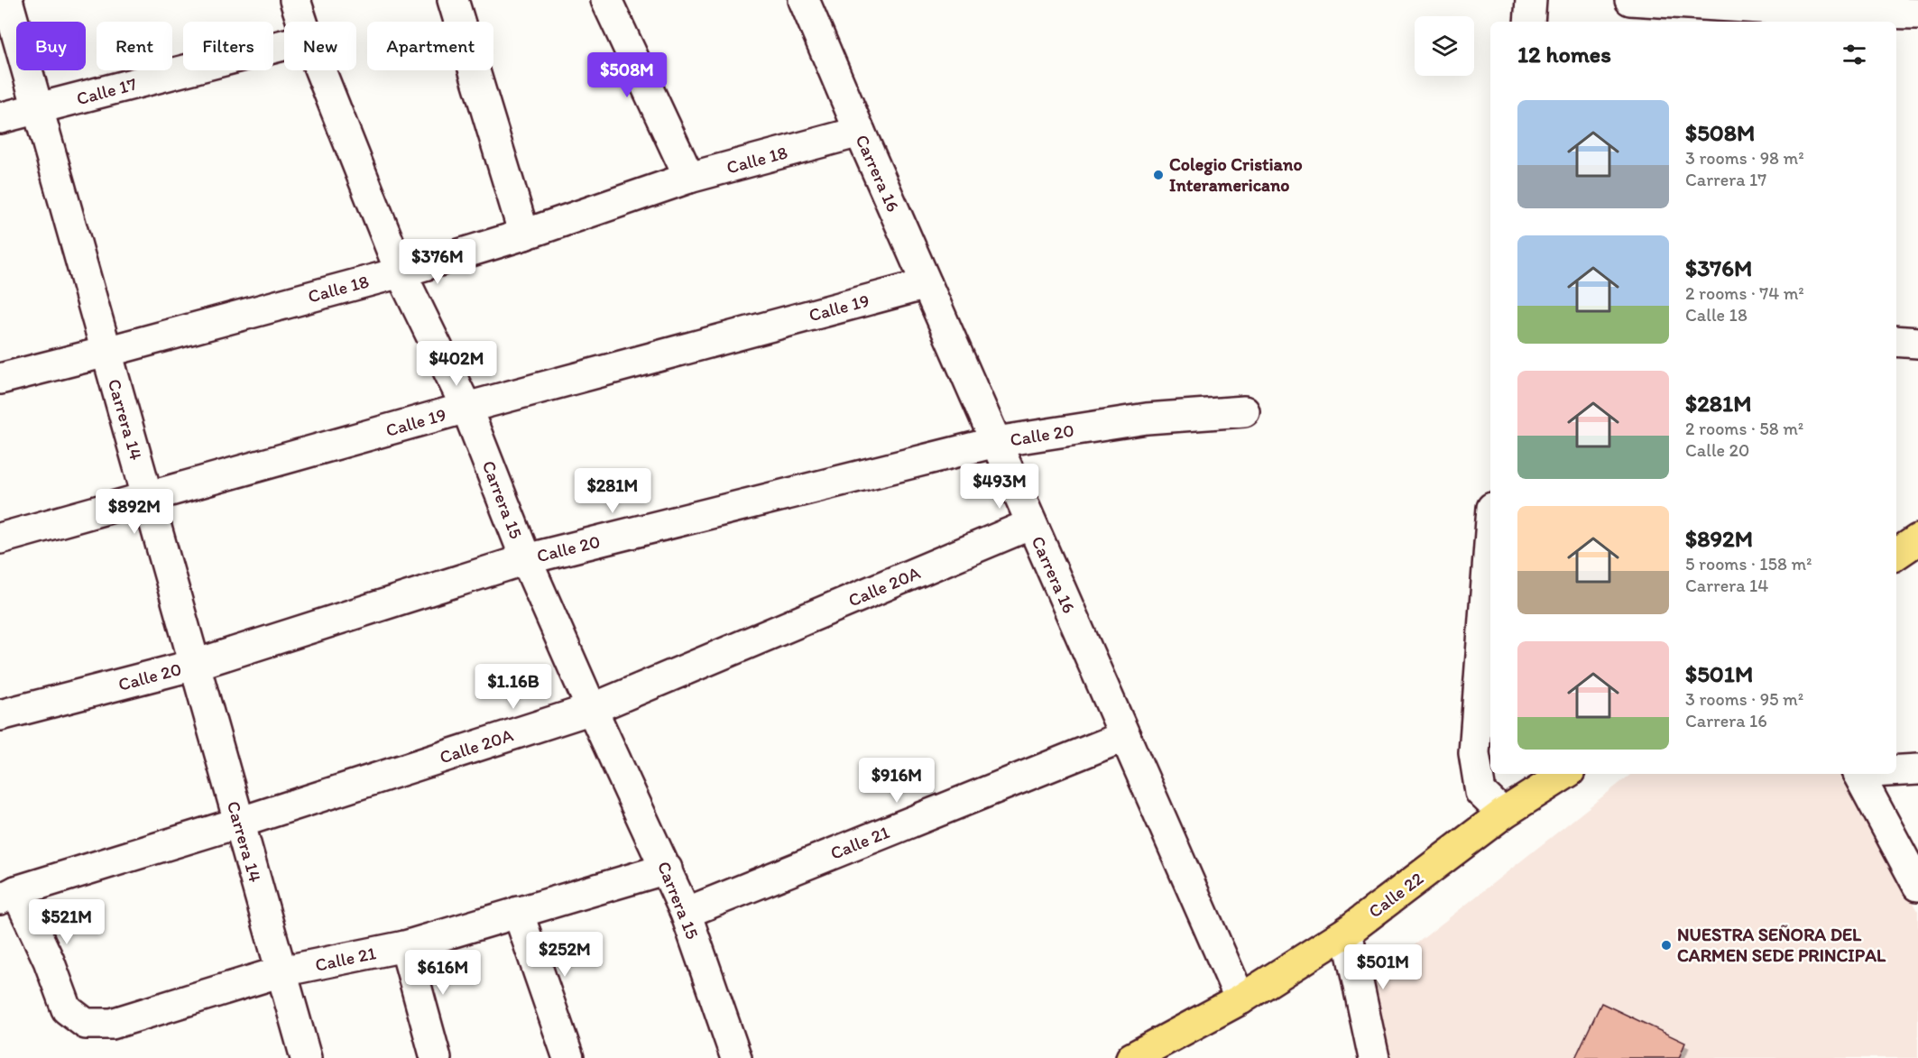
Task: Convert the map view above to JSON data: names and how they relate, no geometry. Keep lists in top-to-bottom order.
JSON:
{
  "streets": {
    "highway": ["Calle 22"],
    "street": [
      "Calle 17",
      "Calle 18",
      "Carrera 16",
      "Calle 19",
      "Carrera 14",
      "Calle 20",
      "Carrera 15",
      "Calle 20A",
      "Calle 21"
    ]
  },
  "crossings": [
    ["Calle 17", "Carrera 14"],
    ["Calle 18", "Carrera 16"],
    ["Calle 18", "Carrera 14"],
    ["Calle 18", "Carrera 15"],
    ["Carrera 16", "Calle 19"],
    ["Carrera 16", "Calle 20"],
    ["Carrera 16", "Calle 20A"],
    ["Carrera 16", "Calle 21"],
    ["Carrera 16", "Calle 22"],
    ["Calle 19", "Carrera 14"],
    ["Calle 19", "Carrera 15"],
    ["Carrera 14", "Calle 20"],
    ["Carrera 14", "Calle 20A"],
    ["Carrera 14", "Calle 21"],
    ["Calle 20", "Carrera 15"],
    ["Carrera 15", "Calle 20A"],
    ["Carrera 15", "Calle 21"],
    ["Calle 20A", "Calle 21"]
  ],
  "places": ["Colegio Cristiano Interamericano", "NUESTRA SEÑORA DEL CARMEN SEDE PRINCIPAL"],
  "page": {
    "chip": [
      "Buy",
      "Rent",
      "Filters",
      "New",
      "Apartment"
    ],
    "heading": "12 homes",
    "price": [
      "$508M",
      "$376M",
      "$402M",
      "$493M",
      "$281M",
      "$892M",
      "$1.16B",
      "$916M",
      "$521M",
      "$252M",
      "$501M",
      "$616M"
    ],
    "list": [
      {
        "name": "$508M",
        "note": "3 rooms · 98 m² · Carrera 17"
      },
      {
        "name": "$376M",
        "note": "2 rooms · 74 m² · Calle 18"
      },
      {
        "name": "$281M",
        "note": "2 rooms · 58 m² · Calle 20"
      },
      {
        "name": "$892M",
        "note": "5 rooms · 158 m² · Carrera 14"
      },
      {
        "name": "$501M",
        "note": "3 rooms · 95 m² · Carrera 16"
      }
    ]
  }
}
